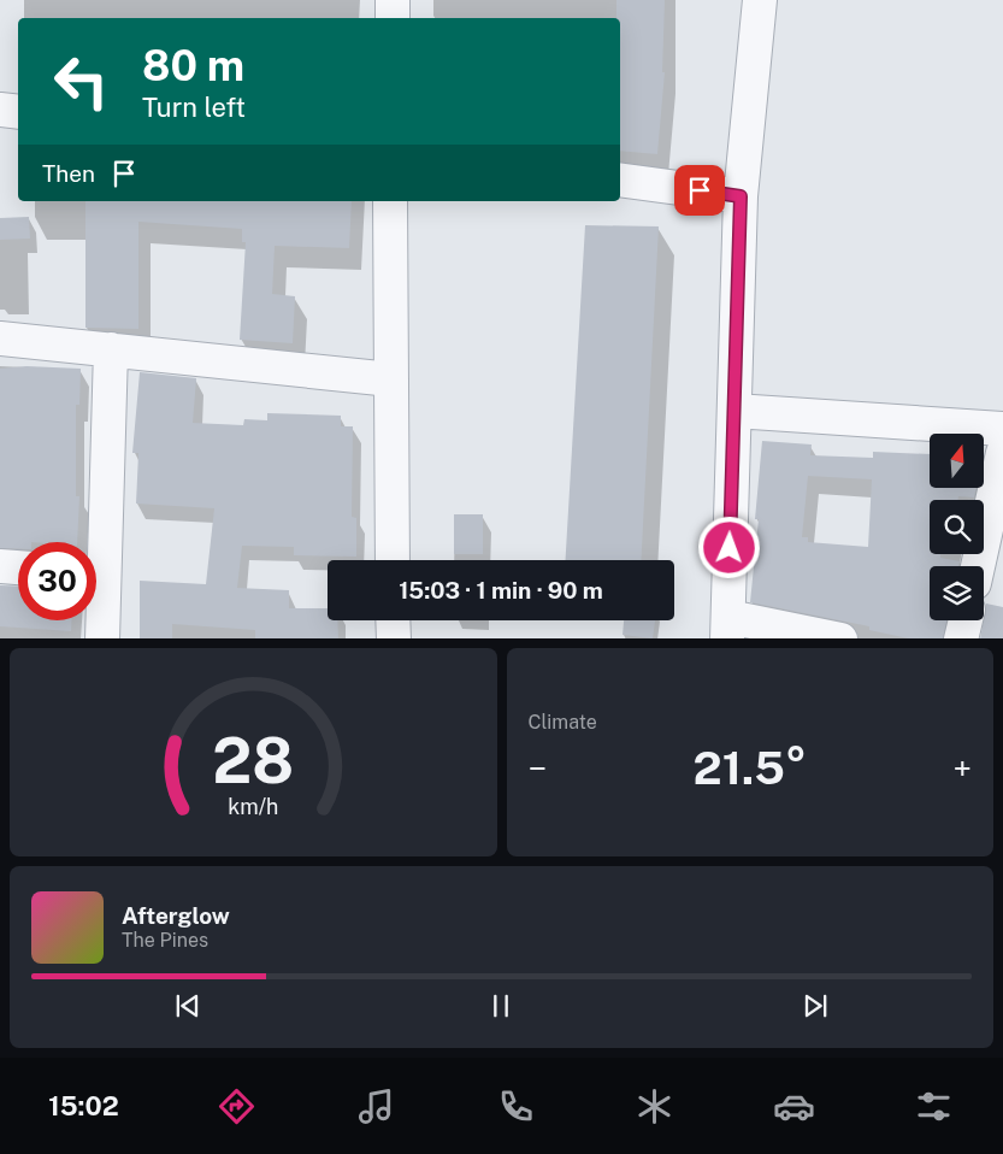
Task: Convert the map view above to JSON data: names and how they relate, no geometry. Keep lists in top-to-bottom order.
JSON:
{
  "north": "top",
  "page": {
    "turn": ["80 m", "Turn left"],
    "then": "Then",
    "limit": "30",
    "trip": "15:03 · 1 min · 90 m",
    "tile": "Climate",
    "heat": ["−", "21.5°", "+"],
    "song": ["Afterglow", "The Pines"],
    "tabs": "15:02",
    "gauge": ["28", "km/h"]
  }
}
